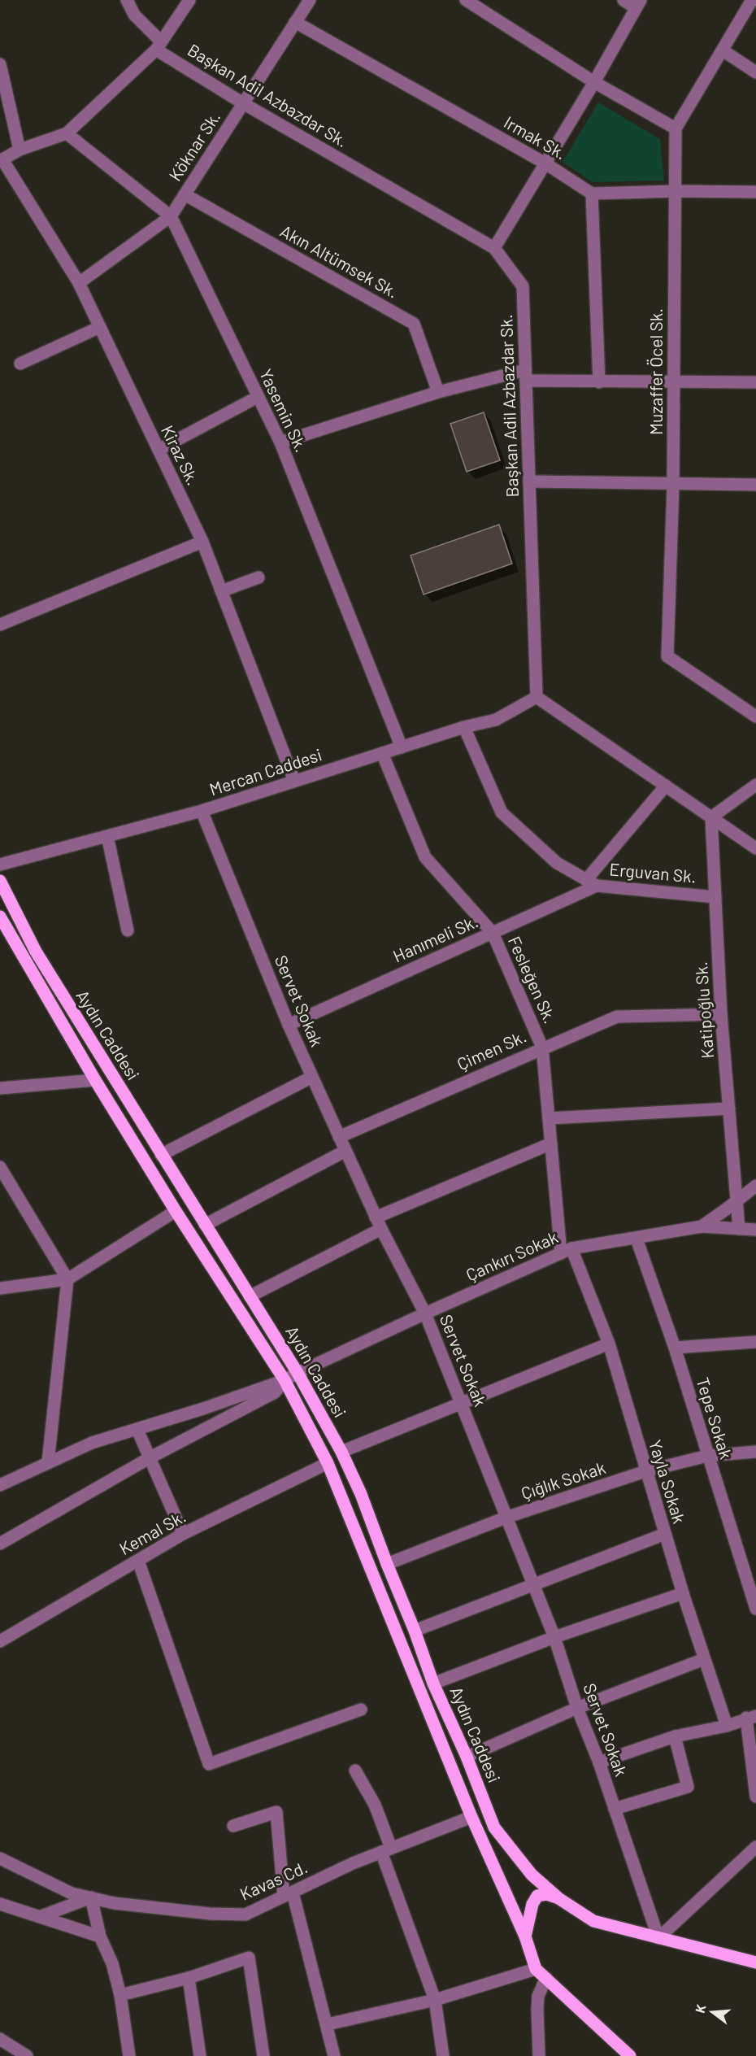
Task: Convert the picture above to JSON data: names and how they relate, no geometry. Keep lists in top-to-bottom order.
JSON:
{
  "streets": {
    "main road": ["Aydın Caddesi"],
    "street": [
      "Başkan Adil Azbazdar Sk.",
      "Irmak Sk.",
      "Köknar Sk.",
      "Akın Altümsek Sk.",
      "Muzaffer Öcel Sk.",
      "Yasemin Sk.",
      "Kiraz Sk.",
      "Mercan Caddesi",
      "Erguvan Sk.",
      "Hanımeli Sk.",
      "Fesleğen Sk.",
      "Servet Sokak",
      "Katipoğlu Sk.",
      "Çimen Sk.",
      "Çankırı Sokak",
      "Tepe Sokak",
      "Çığlık Sokak",
      "Yayla Sokak",
      "Kemal Sk.",
      "Kavas Cd."
    ]
  },
  "crossings": [
    ["Başkan Adil Azbazdar Sk.", "Köknar Sk."],
    ["Başkan Adil Azbazdar Sk.", "Mercan Caddesi"],
    ["Irmak Sk.", "Köknar Sk."],
    ["Köknar Sk.", "Akın Altümsek Sk."],
    ["Köknar Sk.", "Yasemin Sk."],
    ["Köknar Sk.", "Kiraz Sk."],
    ["Yasemin Sk.", "Mercan Caddesi"],
    ["Kiraz Sk.", "Mercan Caddesi"],
    ["Mercan Caddesi", "Erguvan Sk."],
    ["Mercan Caddesi", "Fesleğen Sk."],
    ["Mercan Caddesi", "Servet Sokak"],
    ["Erguvan Sk.", "Hanımeli Sk."],
    ["Erguvan Sk.", "Katipoğlu Sk."],
    ["Hanımeli Sk.", "Fesleğen Sk."],
    ["Hanımeli Sk.", "Servet Sokak"],
    ["Fesleğen Sk.", "Çimen Sk."],
    ["Fesleğen Sk.", "Çankırı Sokak"],
    ["Fesleğen Sk.", "Yayla Sokak"],
    ["Servet Sokak", "Aydın Caddesi"],
    ["Servet Sokak", "Çimen Sk."],
    ["Servet Sokak", "Çankırı Sokak"],
    ["Servet Sokak", "Çığlık Sokak"],
    ["Katipoğlu Sk.", "Çimen Sk."],
    ["Katipoğlu Sk.", "Çankırı Sokak"],
    ["Aydın Caddesi", "Çankırı Sokak"],
    ["Aydın Caddesi", "Çığlık Sokak"],
    ["Aydın Caddesi", "Kemal Sk."],
    ["Aydın Caddesi", "Kavas Cd."],
    ["Çankırı Sokak", "Tepe Sokak"],
    ["Çankırı Sokak", "Yayla Sokak"],
    ["Tepe Sokak", "Çığlık Sokak"],
    ["Çığlık Sokak", "Yayla Sokak"]
  ],
  "north": "left"
}
